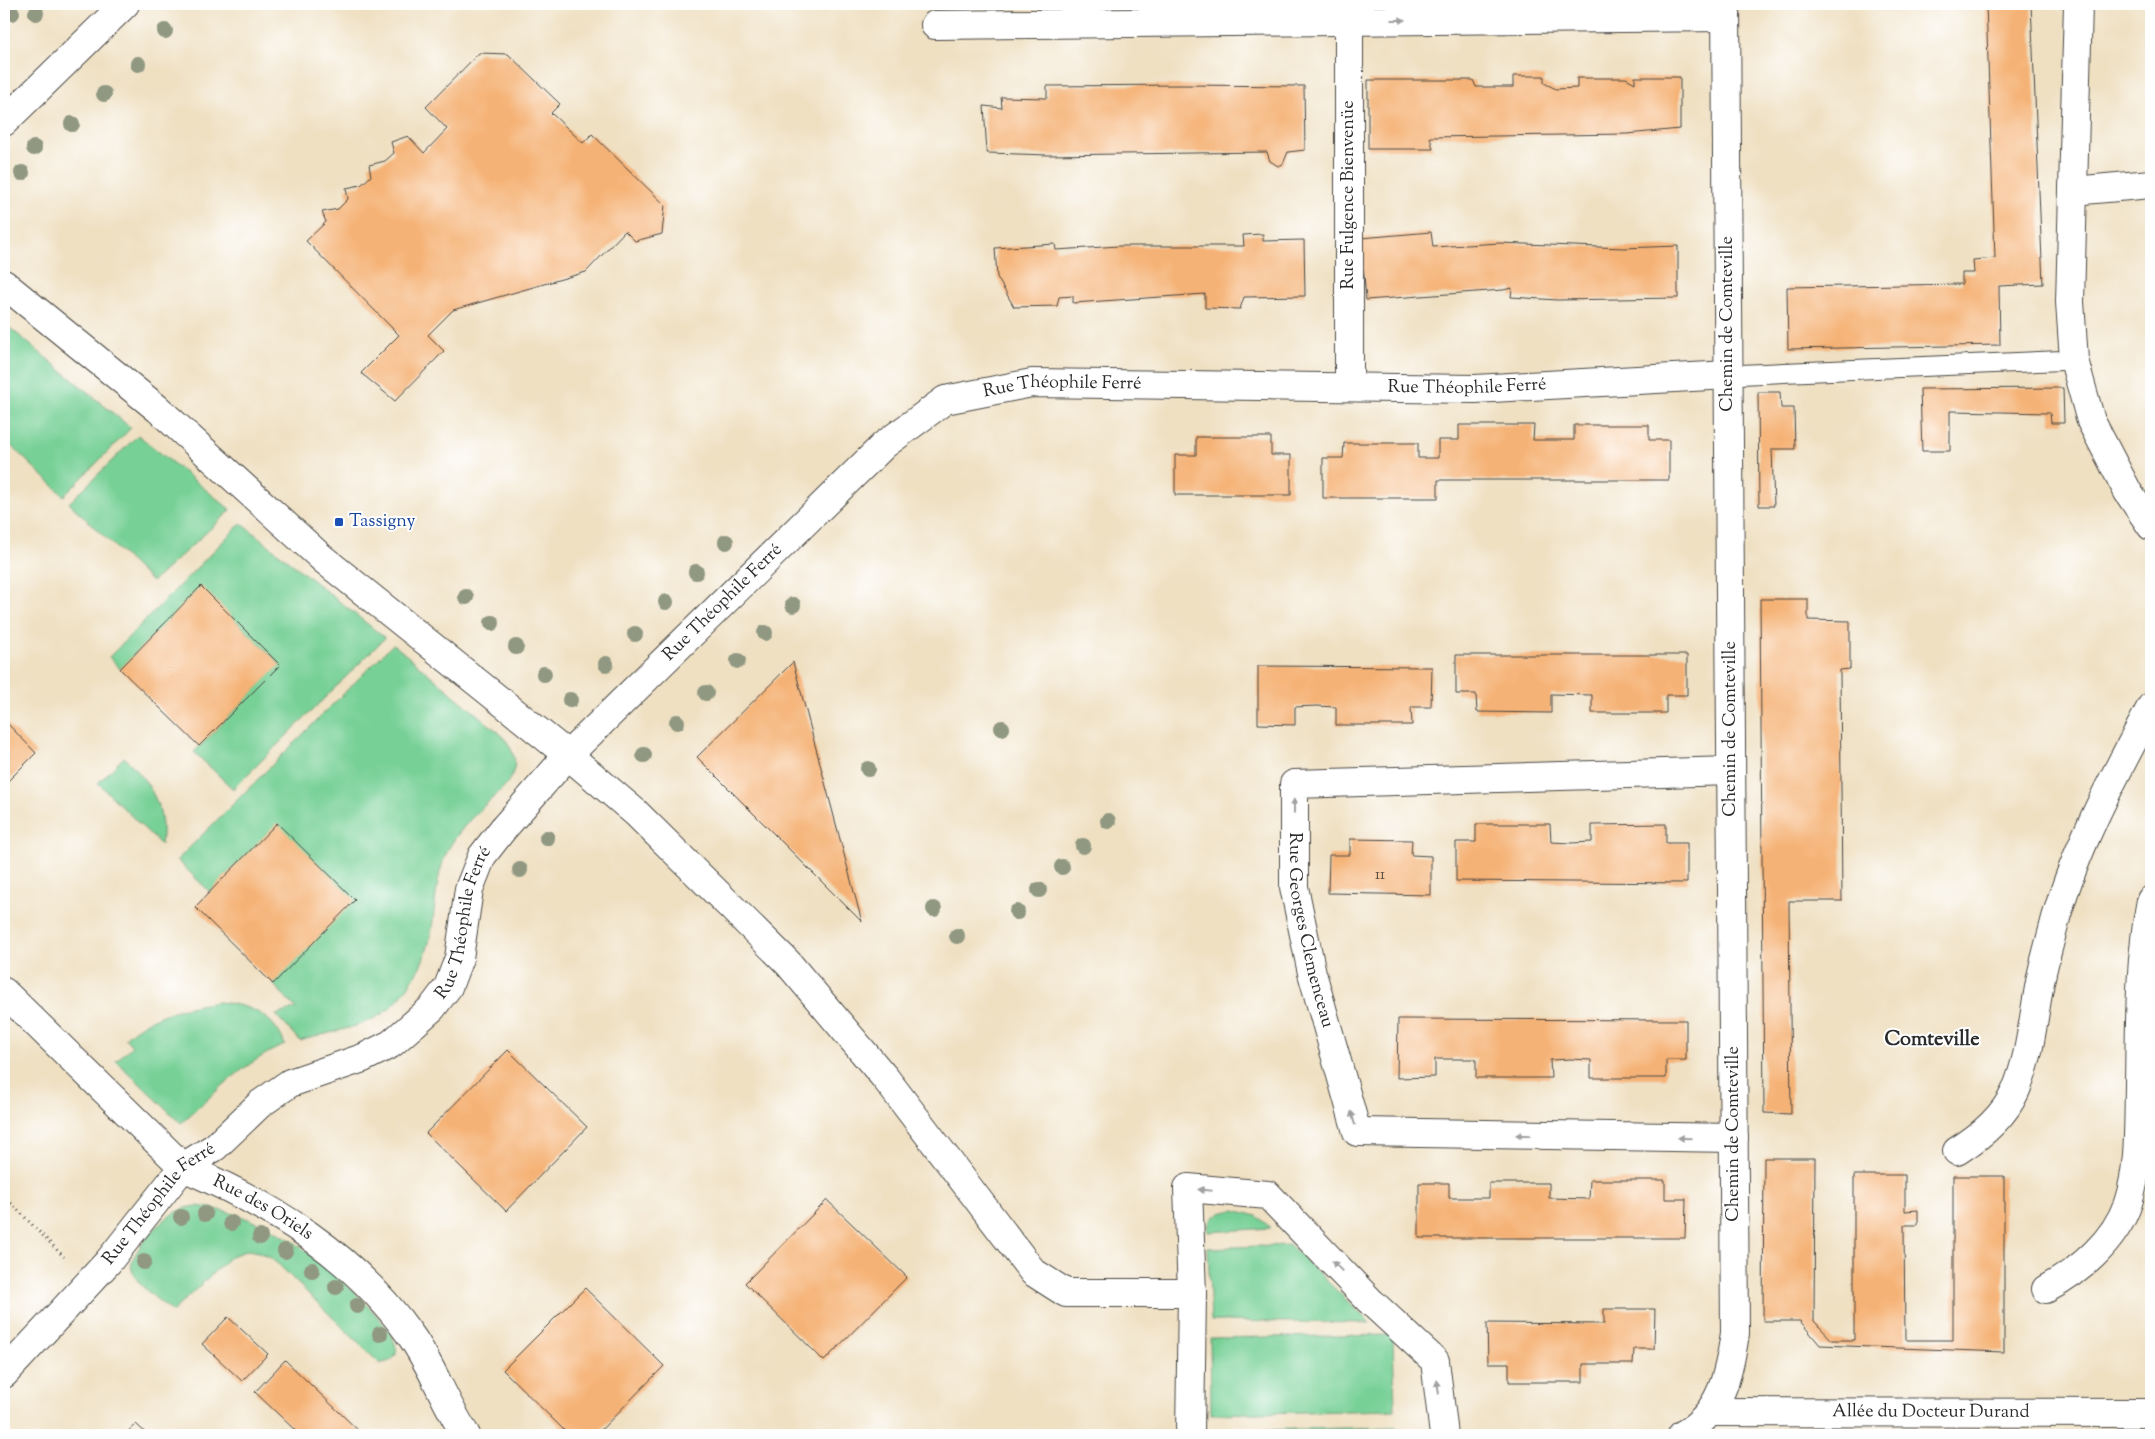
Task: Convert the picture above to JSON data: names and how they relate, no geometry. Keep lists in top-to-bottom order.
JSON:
{
  "streets": {
    "street": [
      "Rue Fulgence Bienvenüe",
      "Chemin de Comteville",
      "Rue Théophile Ferré",
      "Rue Georges Clemenceau",
      "Rue des Oriels",
      "Allée du Docteur Durand"
    ]
  },
  "crossings": [
    ["Rue Fulgence Bienvenüe", "Rue Théophile Ferré"],
    ["Chemin de Comteville", "Rue Théophile Ferré"],
    ["Chemin de Comteville", "Rue Georges Clemenceau"],
    ["Chemin de Comteville", "Allée du Docteur Durand"],
    ["Rue Théophile Ferré", "Rue des Oriels"]
  ],
  "districts": ["Comteville"],
  "places": {
    "transit": ["Tassigny"]
  },
  "house_numbers": ["11"]
}
